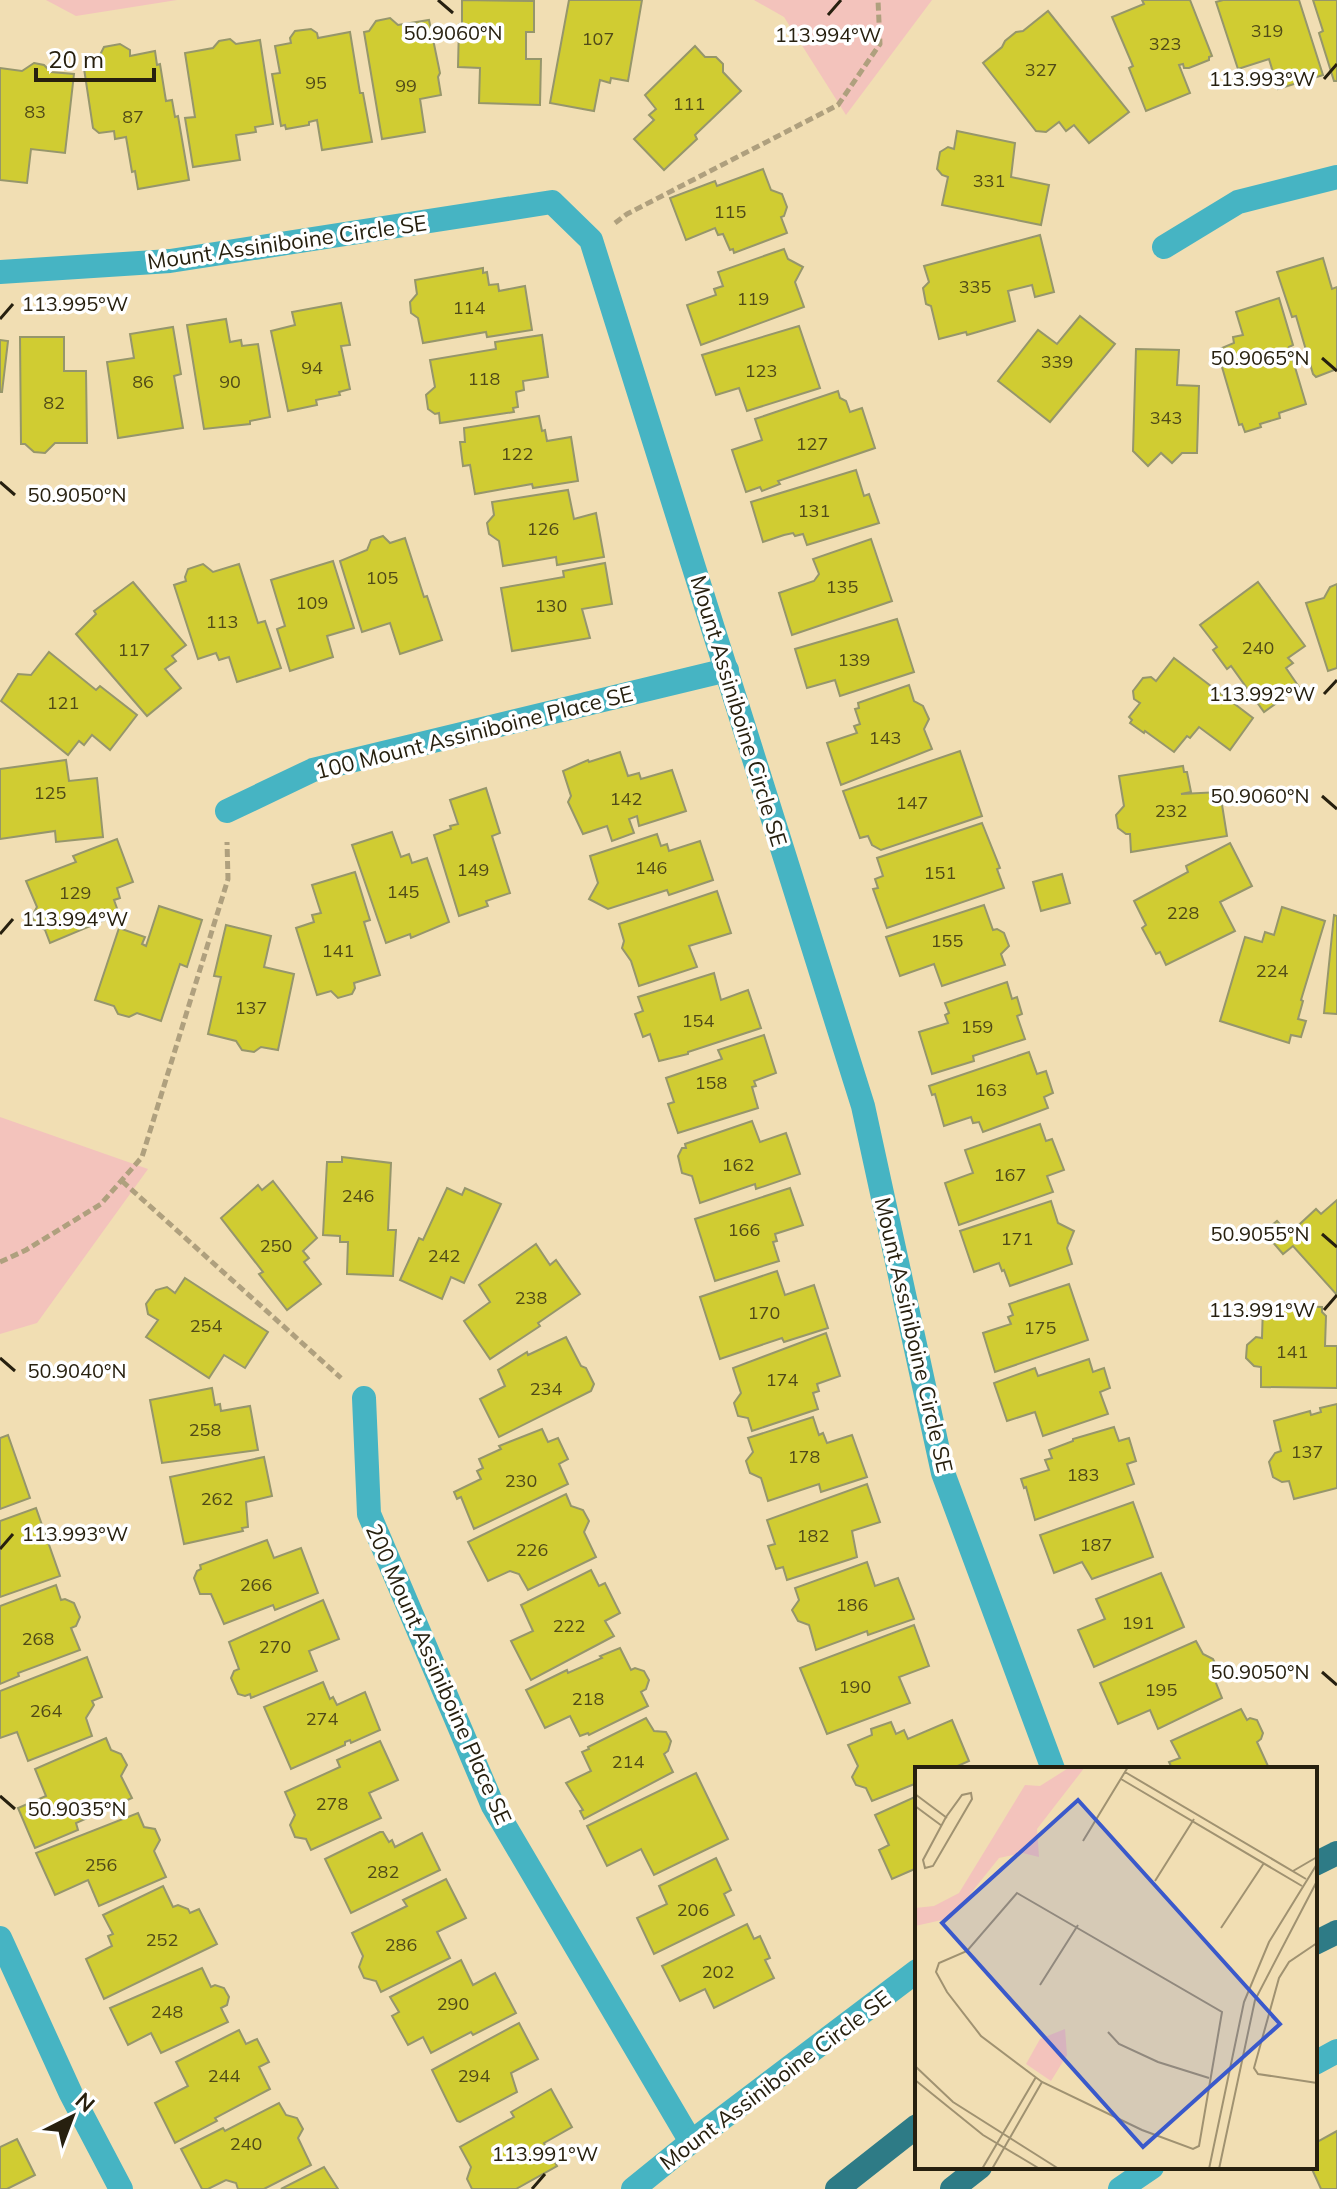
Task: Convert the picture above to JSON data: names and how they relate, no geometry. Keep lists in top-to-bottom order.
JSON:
{
  "streets": {
    "street": ["Mount Assiniboine Circle SE", "100 Mount Assiniboine Place SE", "200 Mount Assiniboine Place SE"]
  },
  "crossings": [
    ["Mount Assiniboine Circle SE", "100 Mount Assiniboine Place SE"],
    ["Mount Assiniboine Circle SE", "200 Mount Assiniboine Place SE"]
  ],
  "house_numbers": [
    "319",
    "107",
    "323",
    "327",
    "95",
    "99",
    "111",
    "83",
    "87",
    "331",
    "115",
    "335",
    "119",
    "114",
    "339",
    "94",
    "123",
    "118",
    "86",
    "90",
    "82",
    "343",
    "127",
    "122",
    "131",
    "126",
    "105",
    "135",
    "109",
    "130",
    "113",
    "240",
    "117",
    "139",
    "121",
    "143",
    "125",
    "142",
    "147",
    "232",
    "146",
    "149",
    "151",
    "145",
    "129",
    "228",
    "155",
    "141",
    "224",
    "137",
    "154",
    "159",
    "158",
    "163",
    "162",
    "167",
    "246",
    "166",
    "171",
    "250",
    "242",
    "238",
    "170",
    "254",
    "175",
    "141",
    "174",
    "234",
    "258",
    "137",
    "178",
    "183",
    "230",
    "262",
    "182",
    "187",
    "226",
    "266",
    "186",
    "191",
    "222",
    "268",
    "270",
    "190",
    "195",
    "218",
    "264",
    "274",
    "214",
    "278",
    "256",
    "282",
    "206",
    "252",
    "286",
    "202",
    "290",
    "248",
    "244",
    "294",
    "240"
  ],
  "scale_bar": "20 m",
  "north": "top right",
  "coordinates": [
    "50.9060°N",
    "113.994°W",
    "113.993°W",
    "113.995°W",
    "50.9065°N",
    "50.9050°N",
    "113.992°W",
    "50.9055°N",
    "113.991°W",
    "50.9040°N",
    "50.9035°N"
  ]
}
